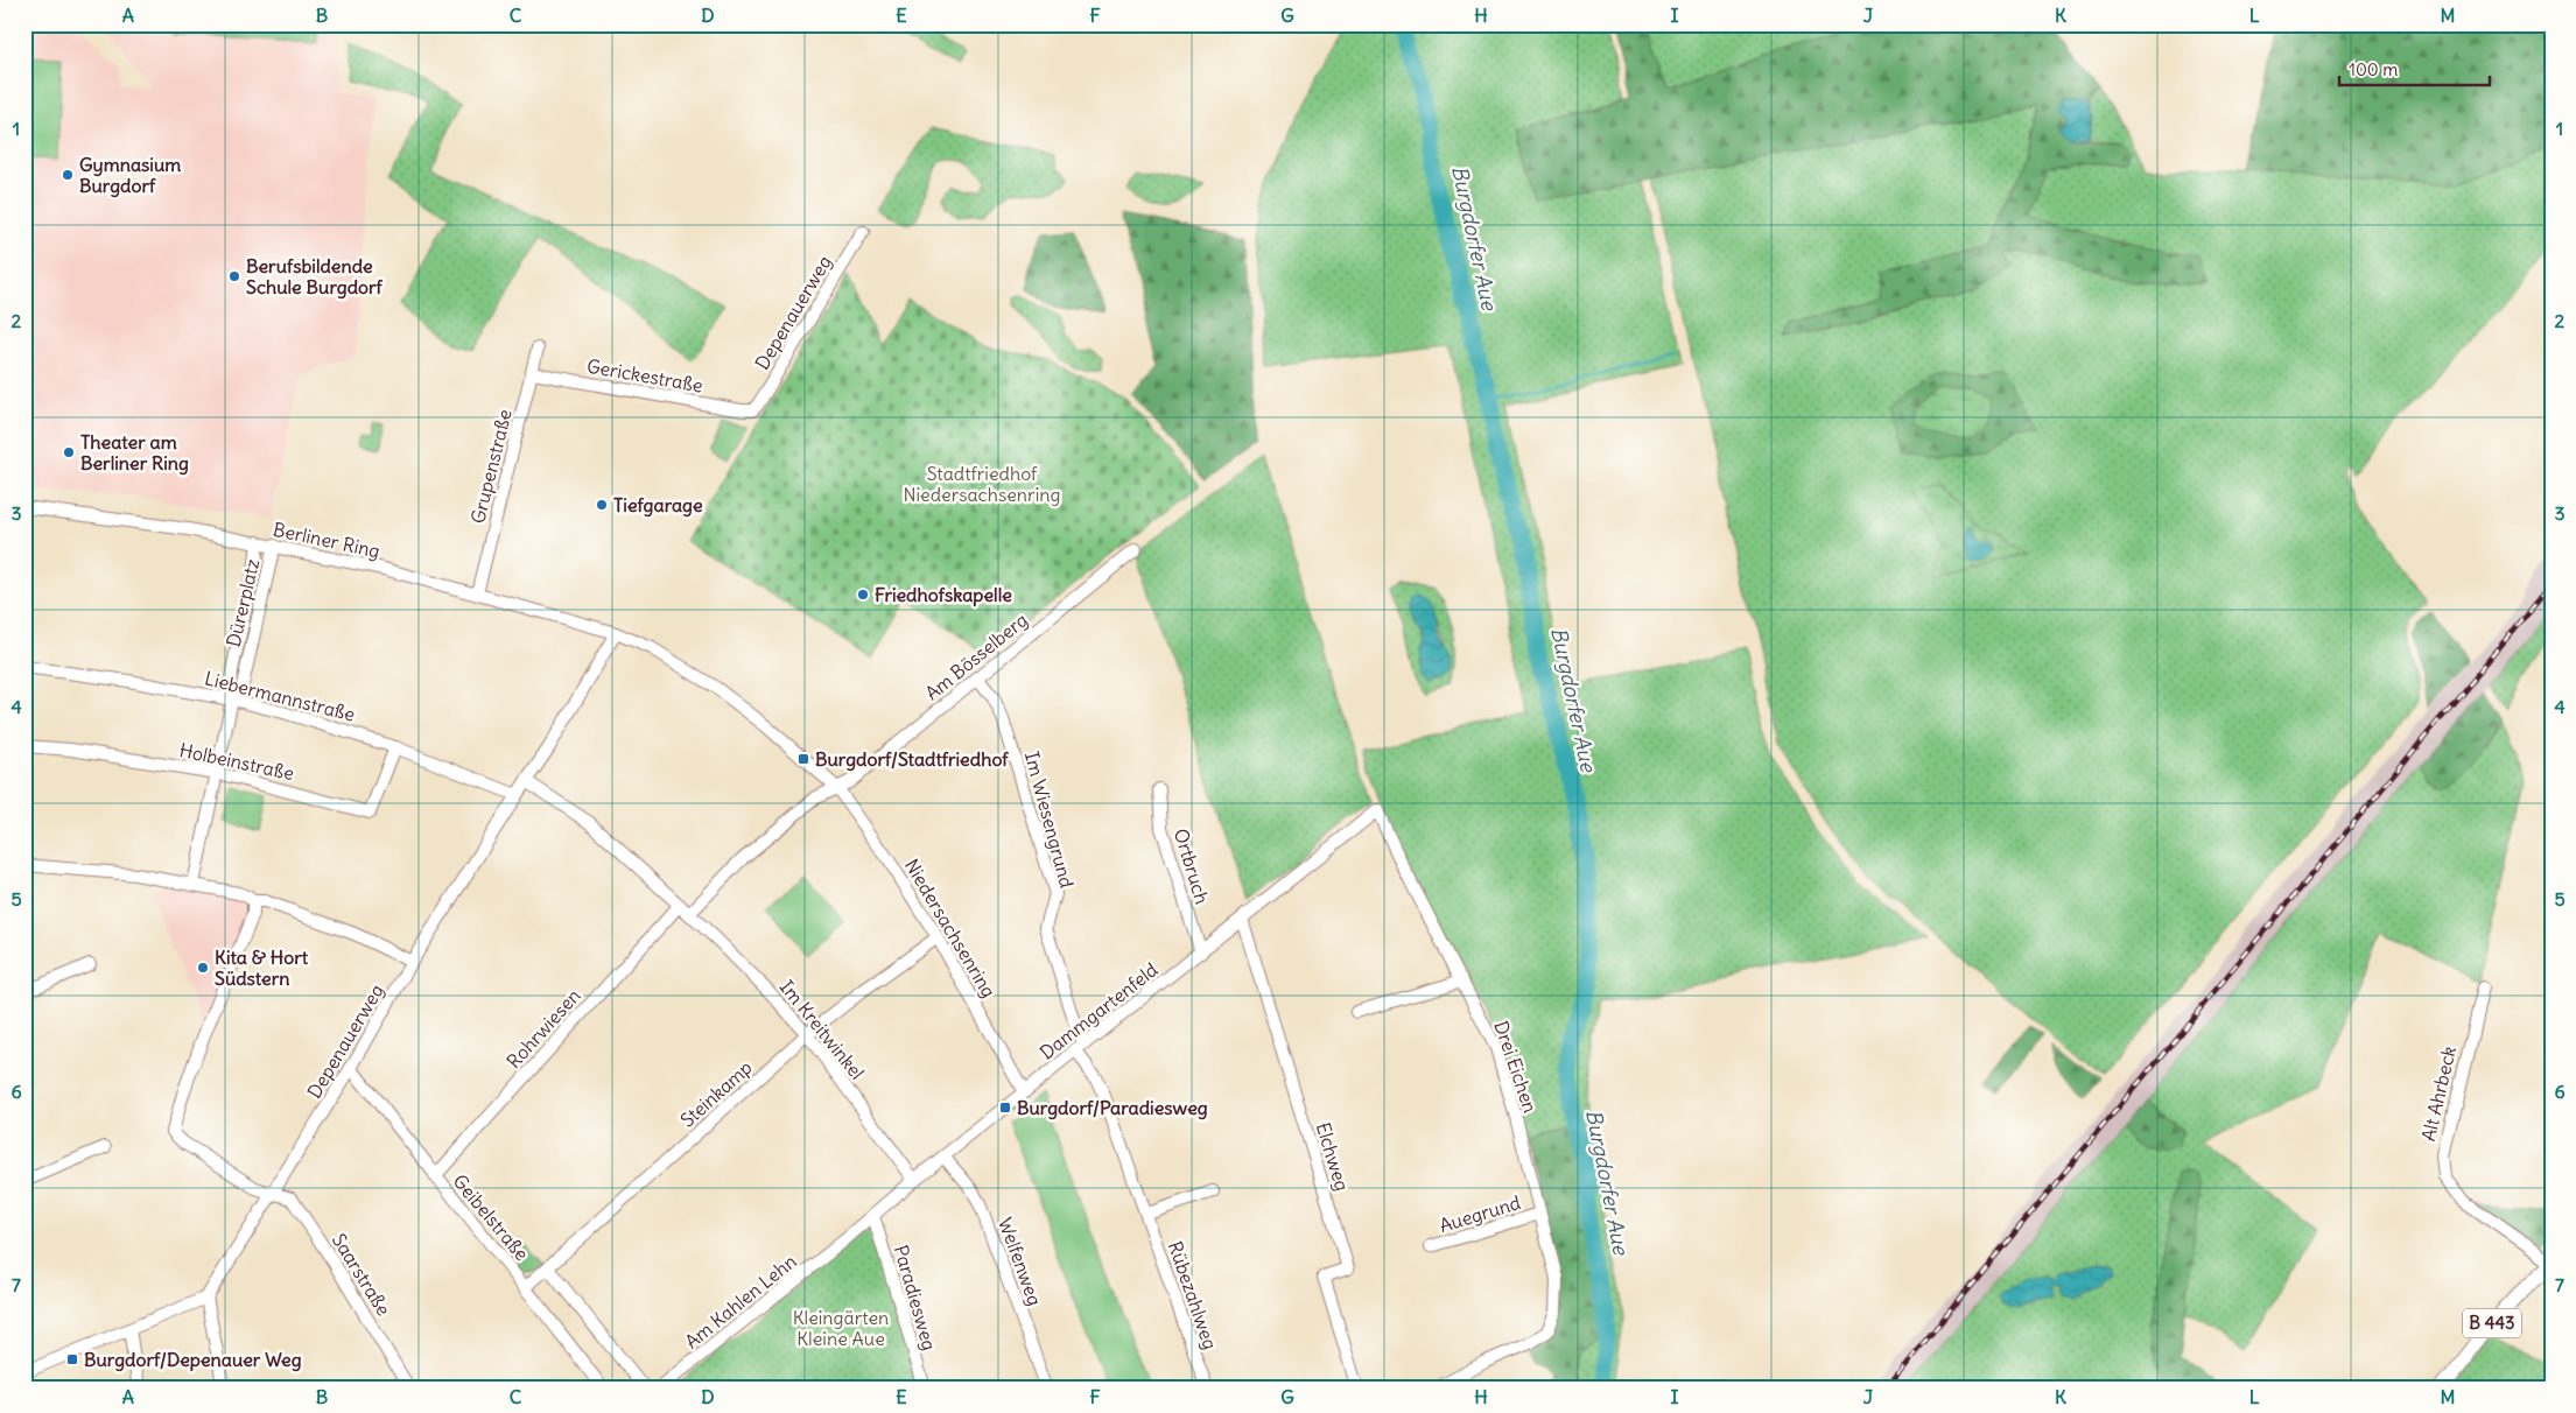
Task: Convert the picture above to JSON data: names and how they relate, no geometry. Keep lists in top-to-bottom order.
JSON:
{
  "streets": {
    "main road": ["Alt Ahrbeck", "B 443"],
    "street": [
      "Depenauerweg",
      "Gerickestraße",
      "Grupenstraße",
      "Berliner Ring",
      "Dürerplatz",
      "Am Bösselberg",
      "Liebermannstraße",
      "Holbeinstraße",
      "Im Wiesengrund",
      "Ortbruch",
      "Niedersachsenring",
      "Dammgartenfeld",
      "Rohrwiesen",
      "Im Kreitwinkel",
      "Drei Eichen",
      "Steinkamp",
      "Elchweg",
      "Auegrund",
      "Geibelstraße",
      "Welfenweg",
      "Saarstraße",
      "Rübezahlweg",
      "Paradiesweg",
      "Am Kahlen Lehn"
    ]
  },
  "crossings": [
    ["Depenauerweg", "Gerickestraße"],
    ["Depenauerweg", "Berliner Ring"],
    ["Depenauerweg", "Liebermannstraße"],
    ["Depenauerweg", "Niedersachsenring"],
    ["Depenauerweg", "Im Kreitwinkel"],
    ["Depenauerweg", "Geibelstraße"],
    ["Depenauerweg", "Saarstraße"],
    ["Gerickestraße", "Grupenstraße"],
    ["Grupenstraße", "Berliner Ring"],
    ["Berliner Ring", "Dürerplatz"],
    ["Berliner Ring", "Niedersachsenring"],
    ["Dürerplatz", "Liebermannstraße"],
    ["Am Bösselberg", "Im Wiesengrund"],
    ["Am Bösselberg", "Niedersachsenring"],
    ["Liebermannstraße", "Holbeinstraße"],
    ["Im Wiesengrund", "Dammgartenfeld"],
    ["Im Wiesengrund", "Rübezahlweg"],
    ["Ortbruch", "Dammgartenfeld"],
    ["Niedersachsenring", "Dammgartenfeld"],
    ["Niedersachsenring", "Steinkamp"],
    ["Dammgartenfeld", "Im Kreitwinkel"],
    ["Dammgartenfeld", "Drei Eichen"],
    ["Dammgartenfeld", "Elchweg"],
    ["Dammgartenfeld", "Welfenweg"],
    ["Dammgartenfeld", "Rübezahlweg"],
    ["Dammgartenfeld", "Paradiesweg"],
    ["Dammgartenfeld", "Am Kahlen Lehn"],
    ["Rohrwiesen", "Im Kreitwinkel"],
    ["Rohrwiesen", "Geibelstraße"],
    ["Im Kreitwinkel", "Steinkamp"],
    ["Drei Eichen", "Auegrund"],
    ["Steinkamp", "Geibelstraße"]
  ],
  "water": ["Burgdorfer Aue"],
  "parks": ["Stadtfriedhof Niedersachsenring", "Kleingärten Kleine Aue"],
  "places": {
    "other": [
      "Gymnasium Burgdorf",
      "Berufsbildende Schule Burgdorf",
      "Theater am Berliner Ring",
      "Tiefgarage",
      "Friedhofskapelle",
      "Kita & Hort Südstern"
    ],
    "transit": ["Burgdorf/Stadtfriedhof", "Burgdorf/Paradiesweg", "Burgdorf/Depenauer Weg"]
  },
  "scale_bar": "100 m",
  "grid": {
    "columns": [
      "A",
      "B",
      "C",
      "D",
      "E",
      "F",
      "G",
      "H",
      "I",
      "J",
      "K",
      "L",
      "M"
    ],
    "rows": [
      "1",
      "2",
      "3",
      "4",
      "5",
      "6",
      "7"
    ]
  }
}
